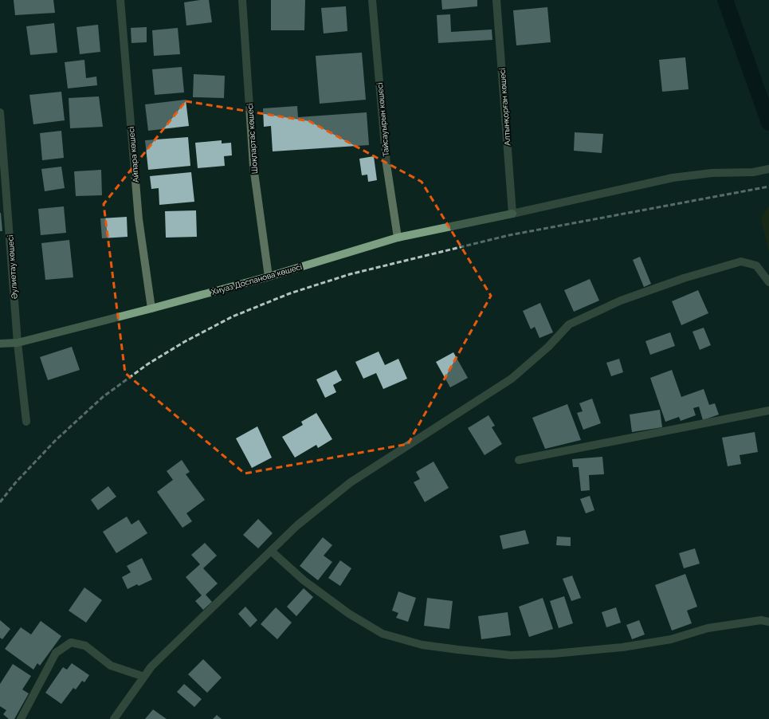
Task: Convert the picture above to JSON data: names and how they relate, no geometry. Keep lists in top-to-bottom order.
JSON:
{
  "streets": {
    "street": [
      "Алтынқорған көшесі",
      "Тайсауырын көшесі",
      "Шоқпартас көшесі",
      "Айпара көшесі",
      "Әулиетау көшесі",
      "Хиуаз Доспанова көшесі"
    ]
  },
  "crossings": [
    ["Алтынқорған көшесі", "Хиуаз Доспанова көшесі"],
    ["Тайсауырын көшесі", "Хиуаз Доспанова көшесі"],
    ["Шоқпартас көшесі", "Хиуаз Доспанова көшесі"],
    ["Айпара көшесі", "Хиуаз Доспанова көшесі"],
    ["Әулиетау көшесі", "Хиуаз Доспанова көшесі"]
  ]
}
